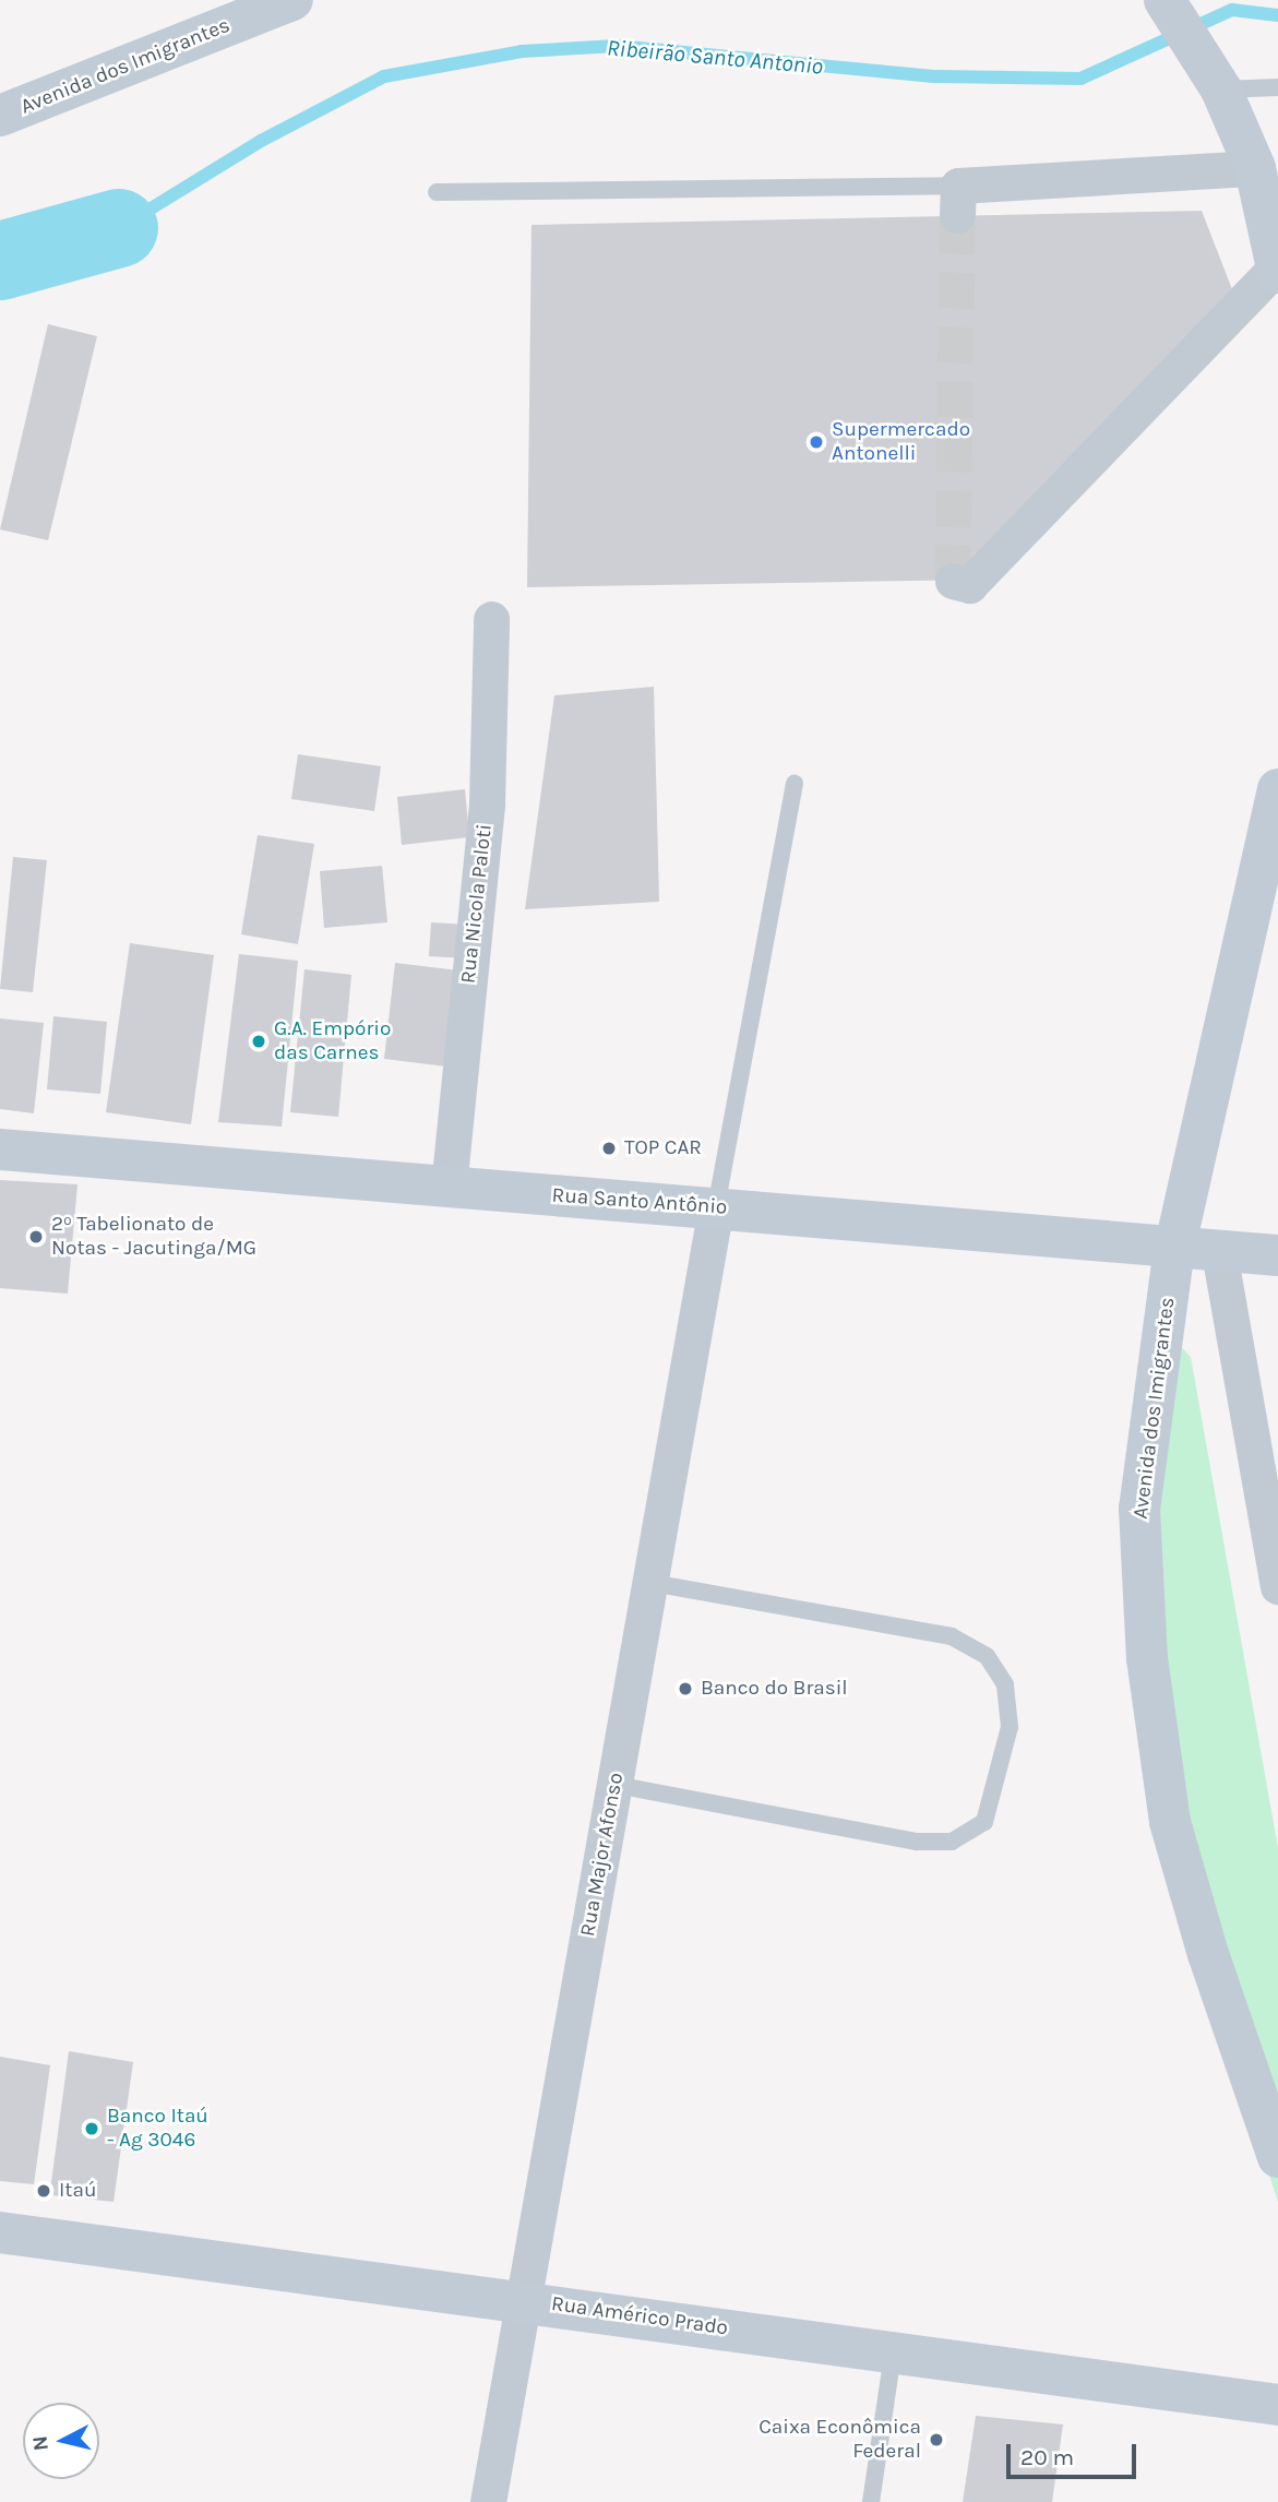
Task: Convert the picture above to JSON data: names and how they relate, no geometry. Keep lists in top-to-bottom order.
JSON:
{
  "streets": {
    "street": [
      "Avenida dos Imigrantes",
      "Rua Nicola Paloti",
      "Rua Santo Antônio",
      "Rua Major Afonso",
      "Rua Américo Prado"
    ]
  },
  "crossings": [
    ["Avenida dos Imigrantes", "Rua Santo Antônio"],
    ["Rua Nicola Paloti", "Rua Santo Antônio"],
    ["Rua Santo Antônio", "Rua Major Afonso"],
    ["Rua Major Afonso", "Rua Américo Prado"]
  ],
  "water": ["Ribeirão Santo Antonio"],
  "places": [
    "Supermercado Antonelli",
    "G.A. Empório das Carnes",
    "TOP CAR",
    "2⁰ Tabelionato de Notas - Jacutinga/MG",
    "Banco do Brasil",
    "Banco Itaú - Ag 3046",
    "Itaú",
    "Caixa Econômica Federal"
  ],
  "scale_bar": "20 m",
  "north": "left"
}
